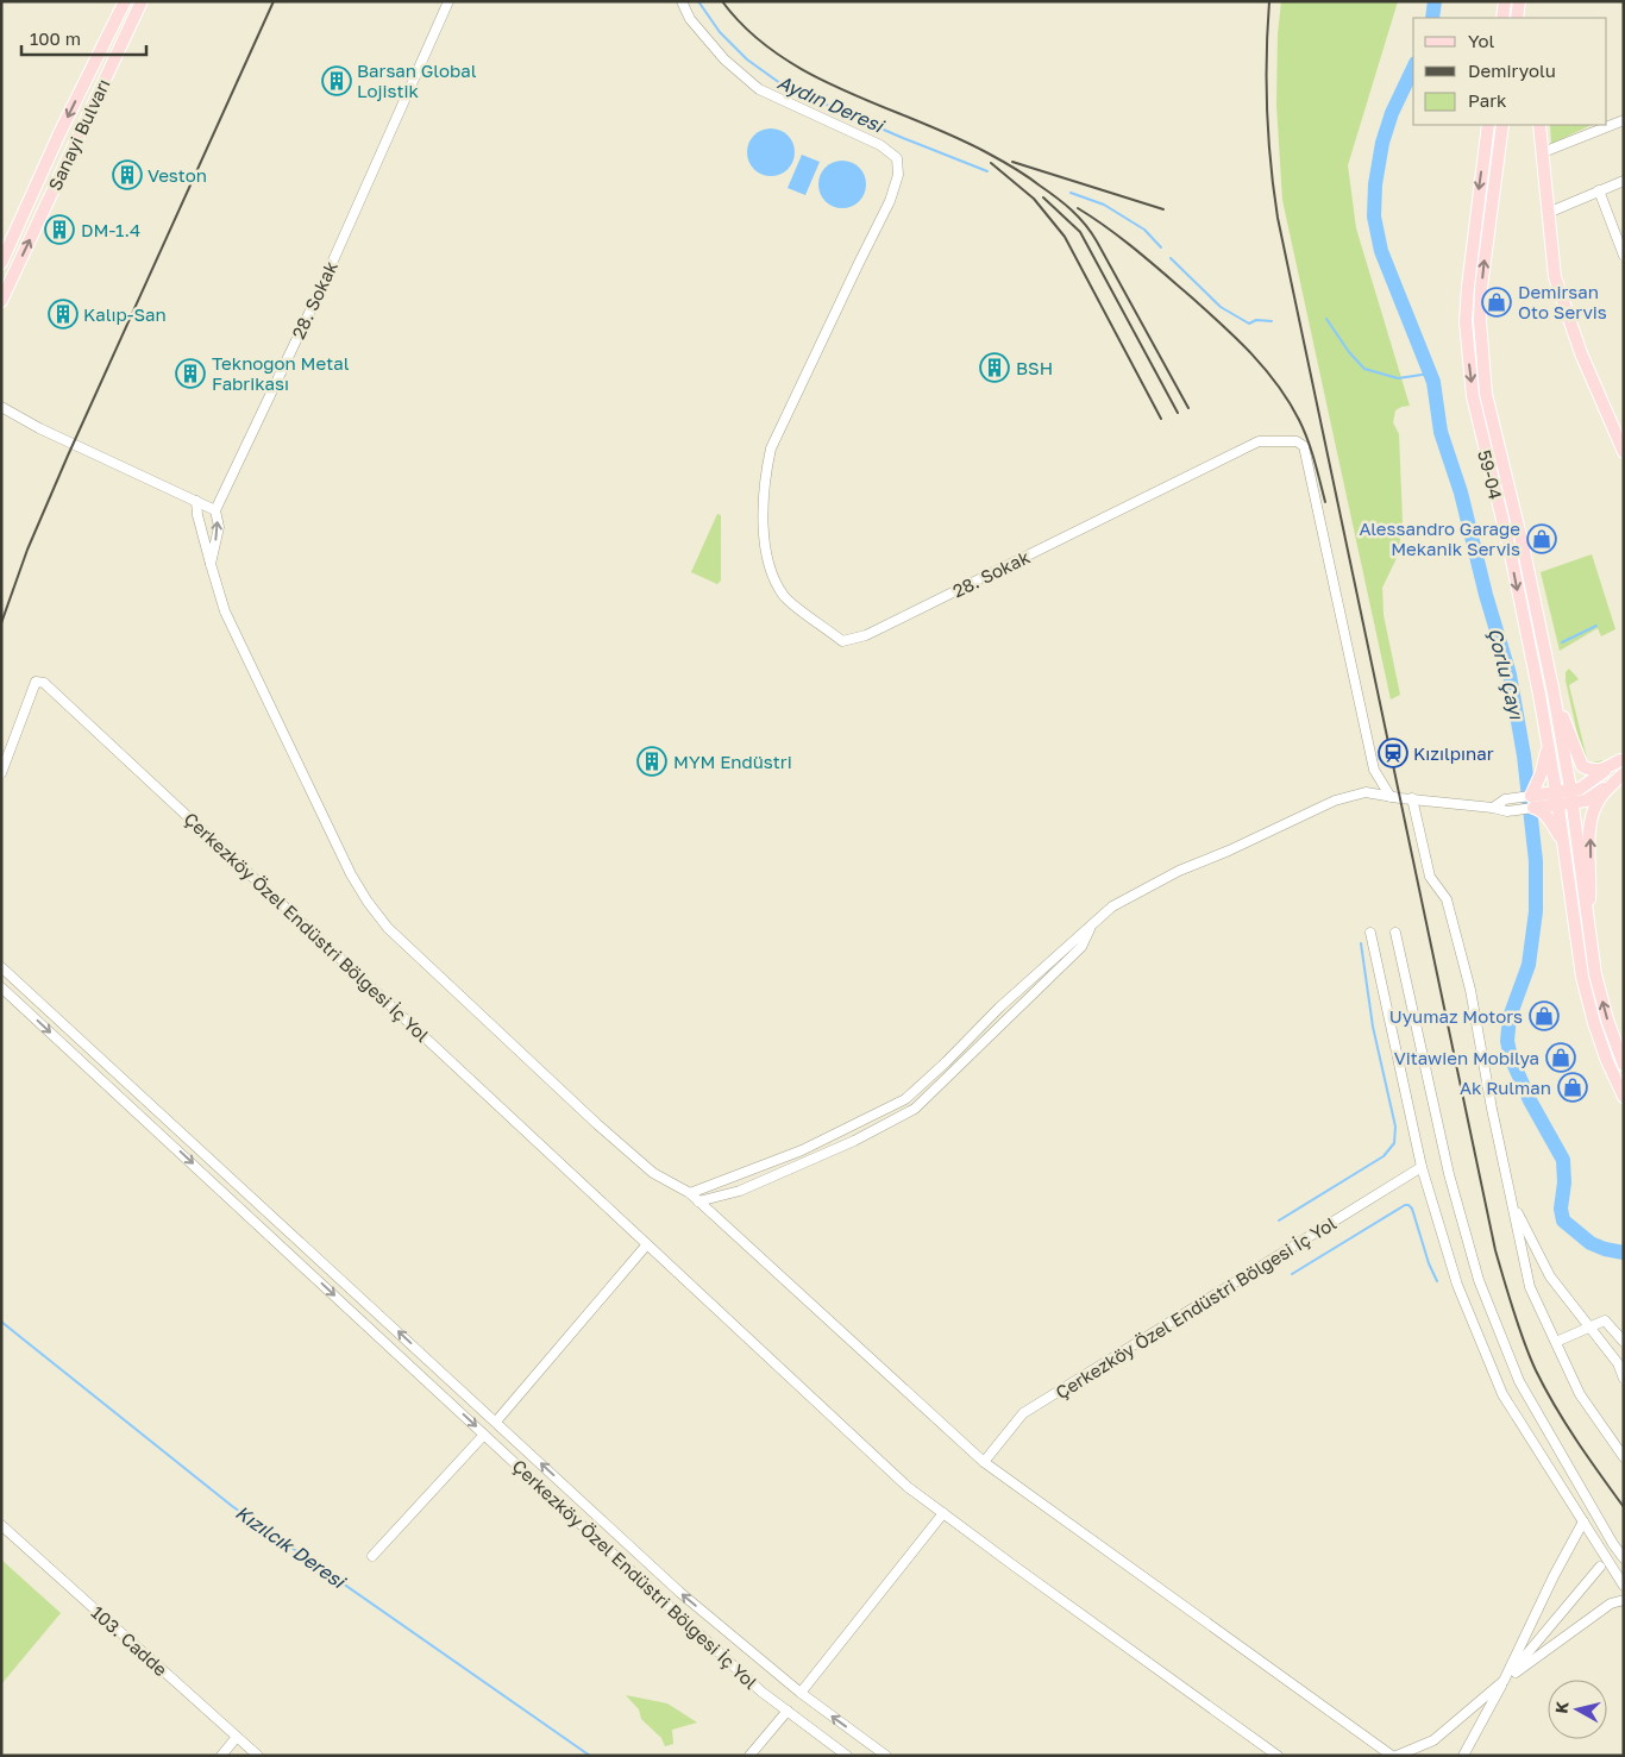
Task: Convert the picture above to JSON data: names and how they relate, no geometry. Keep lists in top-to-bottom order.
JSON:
{
  "streets": {
    "main road": ["Sanayi Bulvarı", "59-04"],
    "street": ["28. Sokak", "Çerkezköy Özel Endüstri Bölgesi İç Yol", "103. Cadde"]
  },
  "water": ["Aydın Deresi", "Çorlu Çayı", "Kızılcık Deresi"],
  "places": {
    "building": [
      "Barsan Global Lojistik",
      "Veston",
      "DM-1.4",
      "Kalıp-San",
      "BSH",
      "Teknogon Metal Fabrikası",
      "MYM Endüstri"
    ],
    "shop": [
      "Demirsan Oto Servis",
      "Alessandro Garage Mekanik Servis",
      "Uyumaz Motors",
      "Vitawien Mobilya",
      "Ak Rulman"
    ],
    "station": ["Kızılpınar"]
  },
  "legend": ["Yol", "Demiryolu", "Park"],
  "scale_bar": "100 m",
  "north": "left"
}
